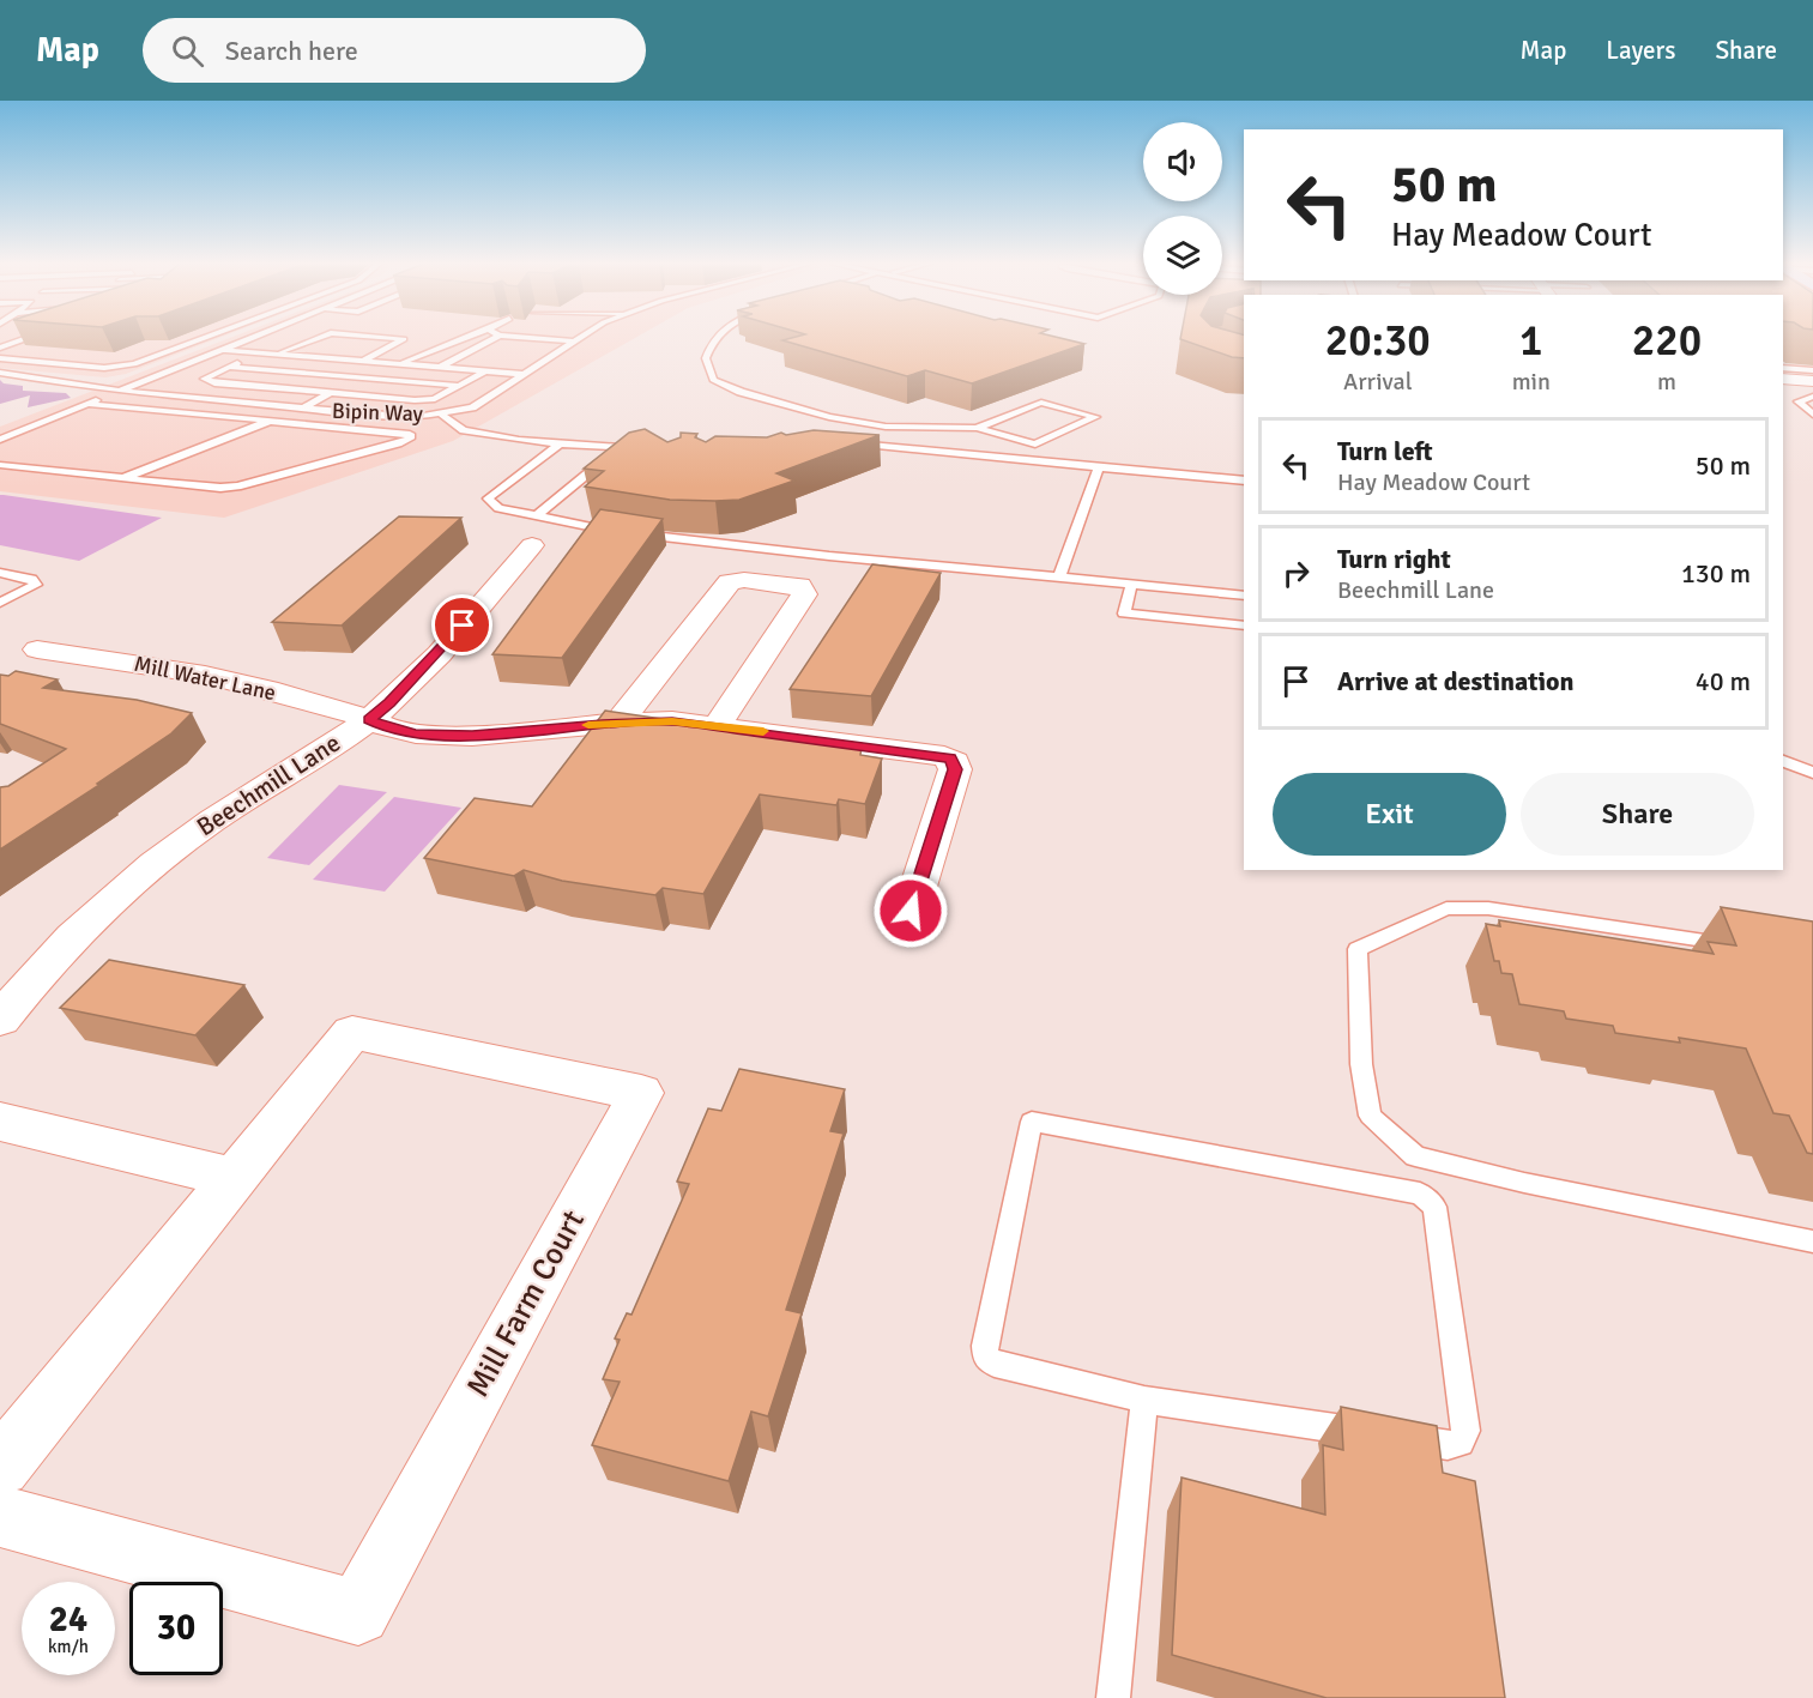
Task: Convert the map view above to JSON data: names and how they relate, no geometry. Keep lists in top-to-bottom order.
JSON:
{
  "streets": {
    "street": ["Mill Water Lane", "Beechmill Lane", "Mill Farm Court"],
    "lane": ["Bipin Way"]
  },
  "crossings": [
    ["Mill Water Lane", "Beechmill Lane"]
  ],
  "page": {
    "header": "Map",
    "search": "Search here",
    "nav": ["Map", "Layers", "Share"],
    "turn": ["50 m", "Hay Meadow Court"],
    "eta": [
      "20:30",
      "Arrival",
      "1",
      "min",
      "220",
      "m"
    ],
    "list": [
      {
        "name": "Turn left",
        "note": "Hay Meadow Court",
        "value": "50 m"
      },
      {
        "name": "Turn right",
        "note": "Beechmill Lane",
        "value": "130 m"
      },
      {
        "name": "Arrive at destination",
        "value": "40 m"
      }
    ],
    "buttons": ["Exit", "Share"],
    "speed": "24 km/h",
    "limit": "30"
  }
}
